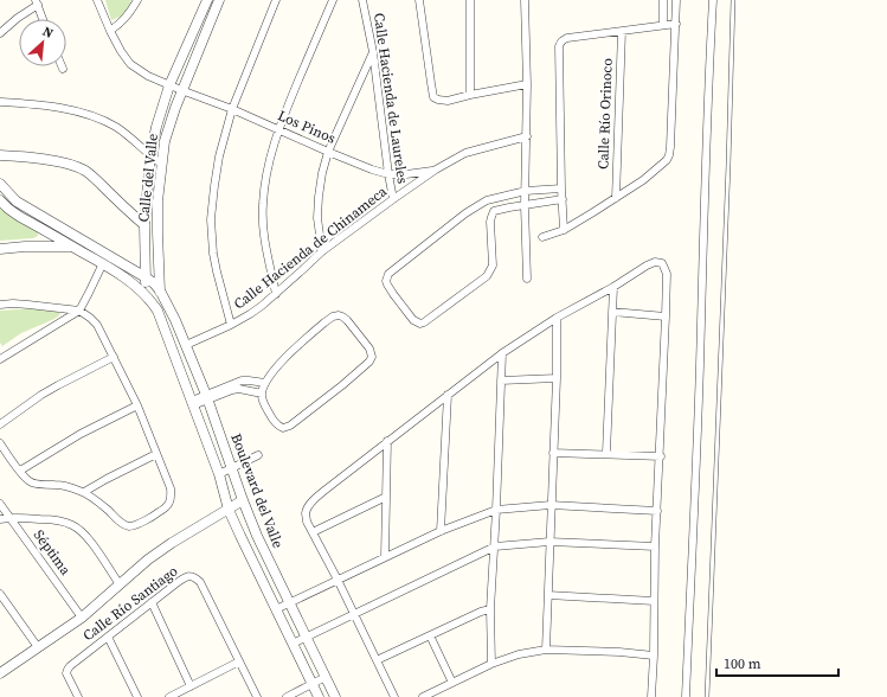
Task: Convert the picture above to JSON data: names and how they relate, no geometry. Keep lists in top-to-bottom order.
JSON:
{
  "streets": {
    "street": [
      "Calle Hacienda de Laureles",
      "Calle Río Orinoco",
      "Los Pinos",
      "Calle del Valle",
      "Calle Hacienda de Chinameca",
      "Boulevard del Valle",
      "Séptima",
      "Calle Río Santiago"
    ]
  },
  "crossings": [
    ["Calle Hacienda de Laureles", "Los Pinos"],
    ["Calle Hacienda de Laureles", "Calle Hacienda de Chinameca"],
    ["Los Pinos", "Calle del Valle"],
    ["Los Pinos", "Calle Hacienda de Chinameca"],
    ["Calle del Valle", "Boulevard del Valle"],
    ["Calle Hacienda de Chinameca", "Boulevard del Valle"]
  ],
  "scale_bar": "100 m",
  "north": "top right"
}
